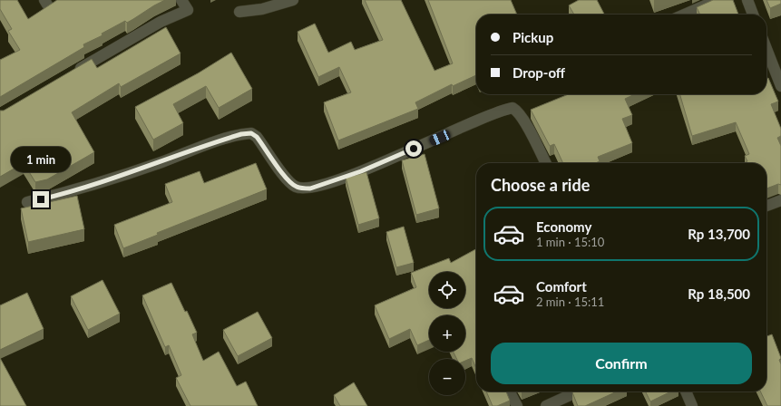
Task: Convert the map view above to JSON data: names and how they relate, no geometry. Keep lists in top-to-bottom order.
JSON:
{
  "page": {
    "banner": ["Pickup", "Drop-off"],
    "bubble": "1 min",
    "heading": "Choose a ride",
    "list": [
      {
        "name": "Economy",
        "note": "1 min · 15:10",
        "value": "Rp 13,700"
      },
      {
        "name": "Comfort",
        "note": "2 min · 15:11",
        "value": "Rp 18,500"
      }
    ],
    "map_buttons": ["+", "−"],
    "buttons": "Confirm"
  }
}
